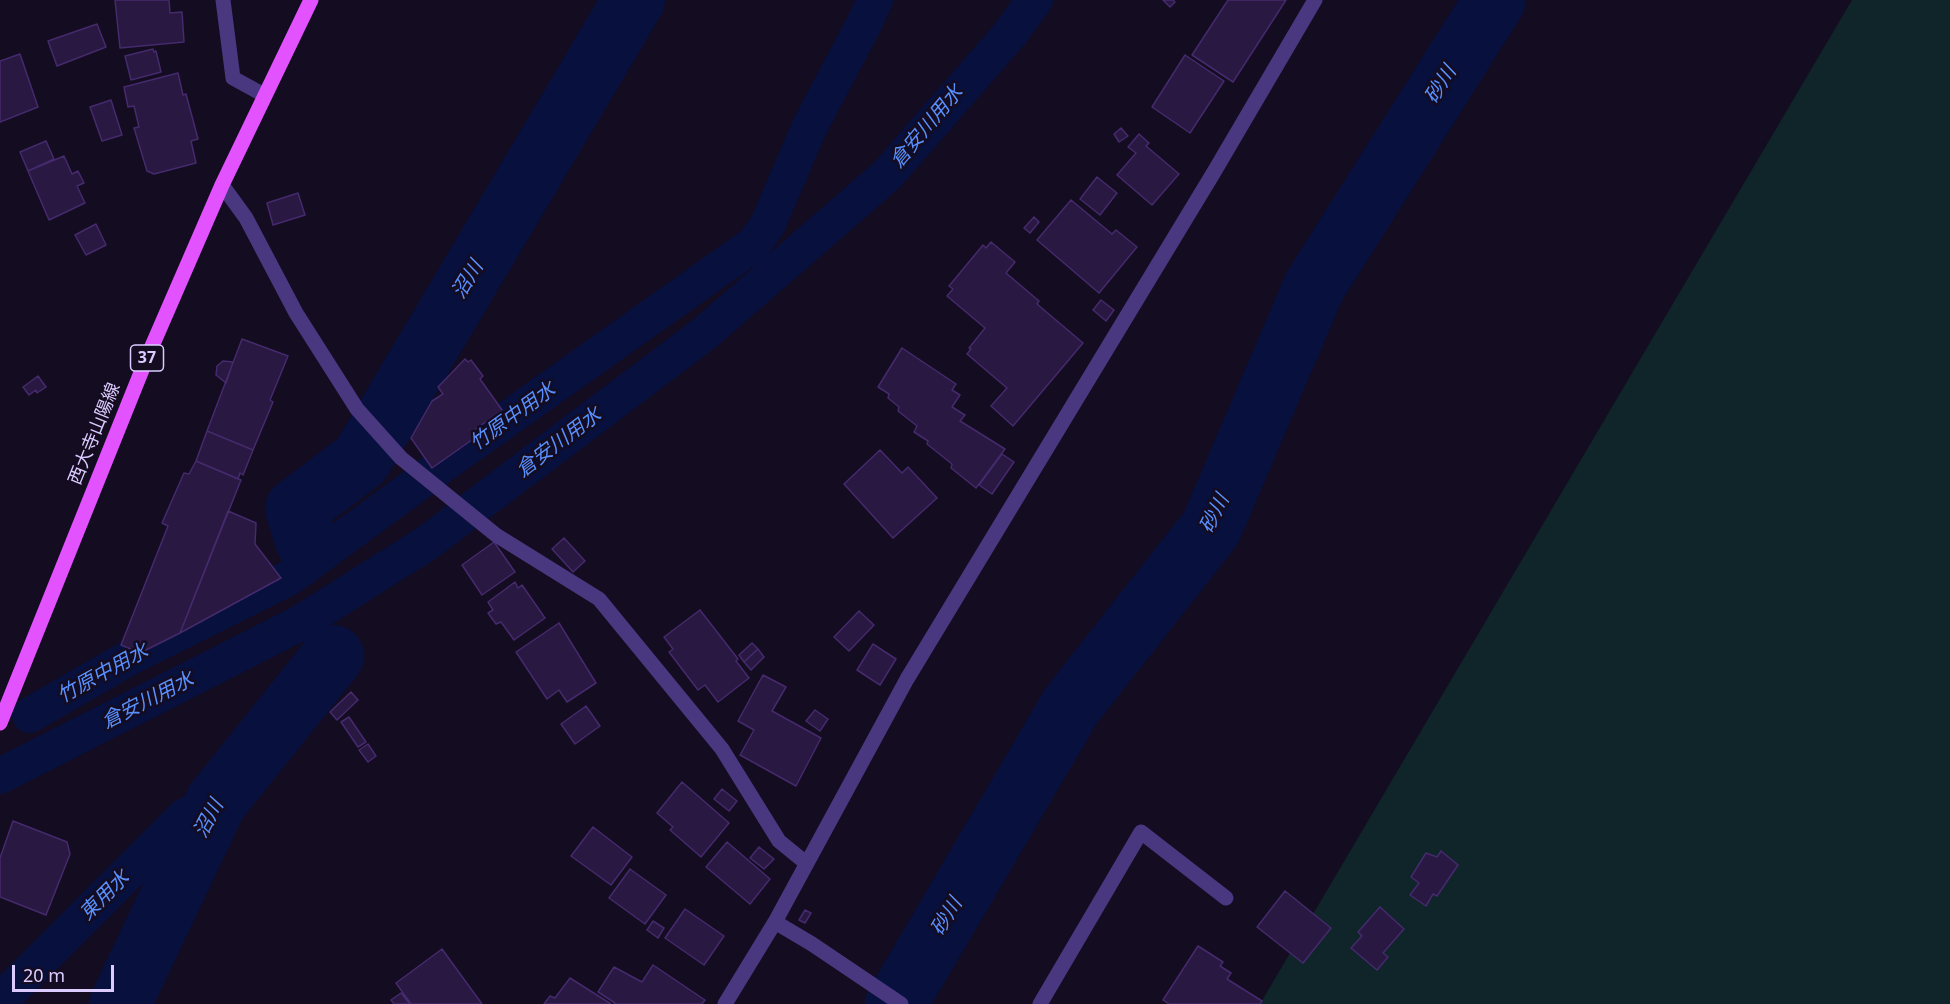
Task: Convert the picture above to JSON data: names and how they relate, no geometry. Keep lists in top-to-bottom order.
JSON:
{
  "streets": {
    "main road": ["37", "西大寺山陽線"]
  },
  "water": [
    "砂川",
    "倉安川用水",
    "沼川",
    "竹原中用水",
    "東用水"
  ],
  "scale_bar": "20 m"
}
